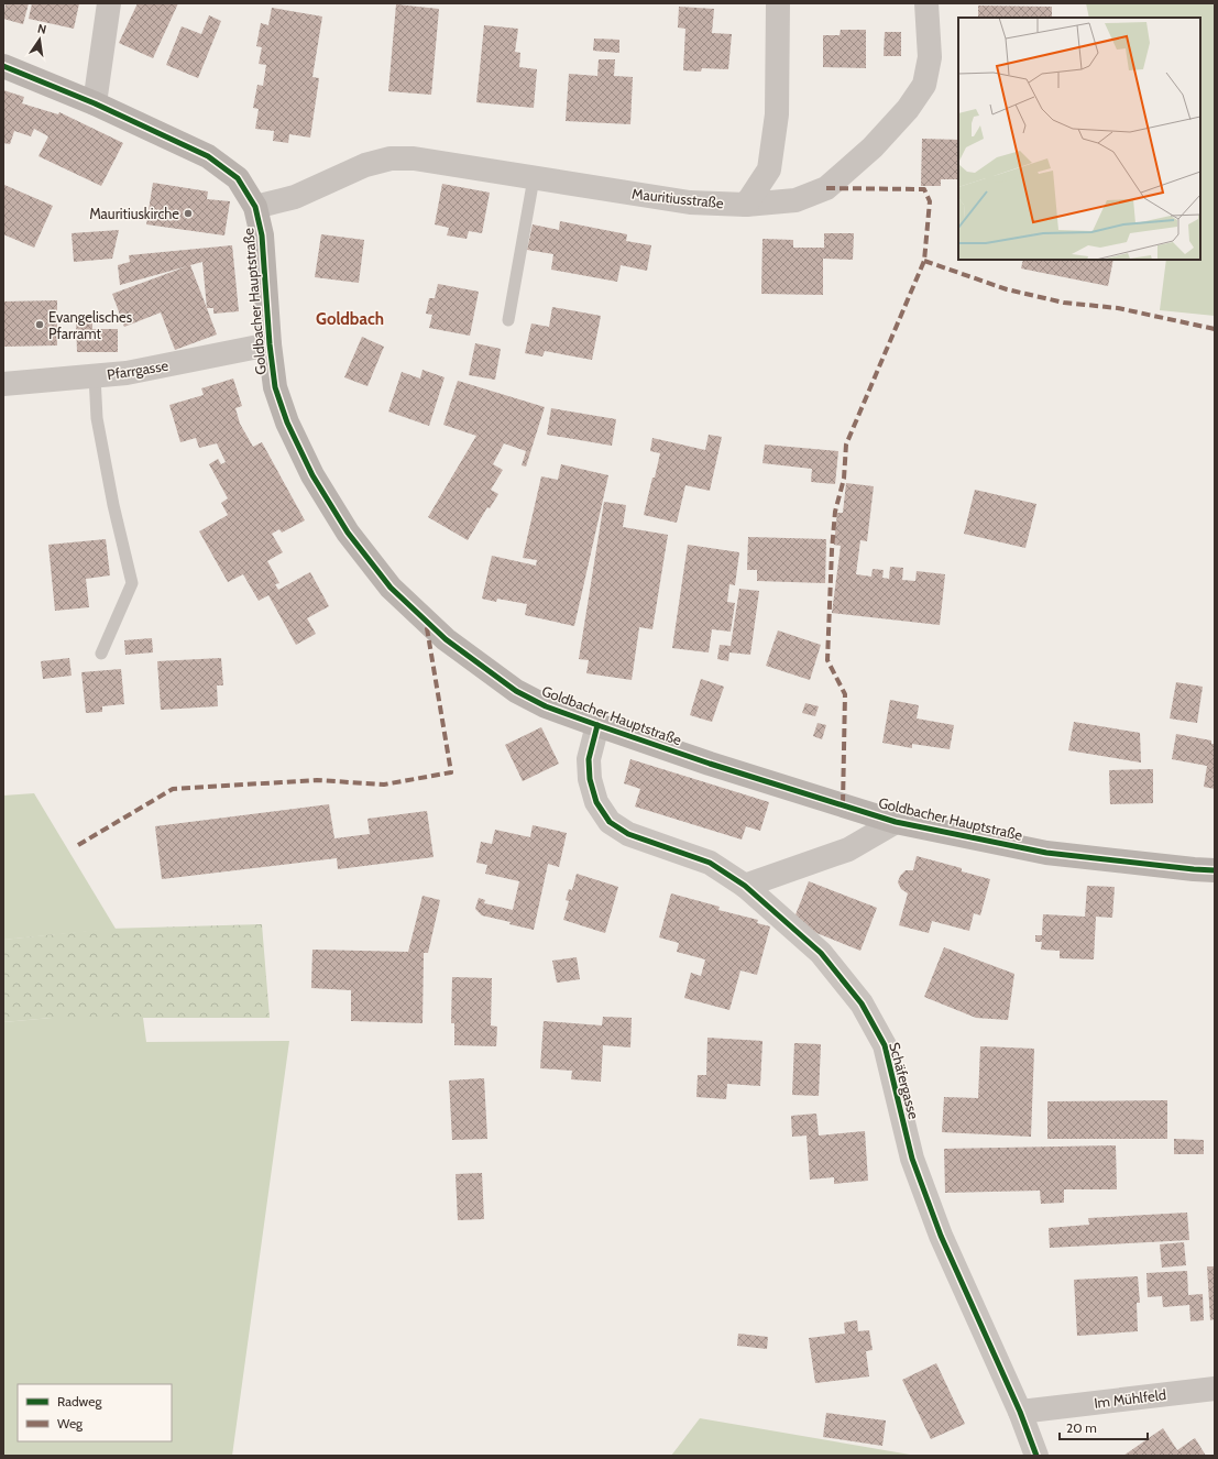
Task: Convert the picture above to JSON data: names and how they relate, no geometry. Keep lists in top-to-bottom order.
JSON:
{
  "streets": {
    "street": [
      "Mauritiusstraße",
      "Goldbacher Hauptstraße",
      "Pfarrgasse",
      "Schäfergasse",
      "Im Mühlfeld"
    ]
  },
  "crossings": [
    ["Mauritiusstraße", "Goldbacher Hauptstraße"],
    ["Goldbacher Hauptstraße", "Pfarrgasse"],
    ["Goldbacher Hauptstraße", "Schäfergasse"],
    ["Schäfergasse", "Im Mühlfeld"]
  ],
  "districts": ["Goldbach"],
  "places": ["Mauritiuskirche", "Evangelisches Pfarramt"],
  "legend": ["Radweg", "Weg"],
  "scale_bar": "20 m",
  "north": "top"
}
